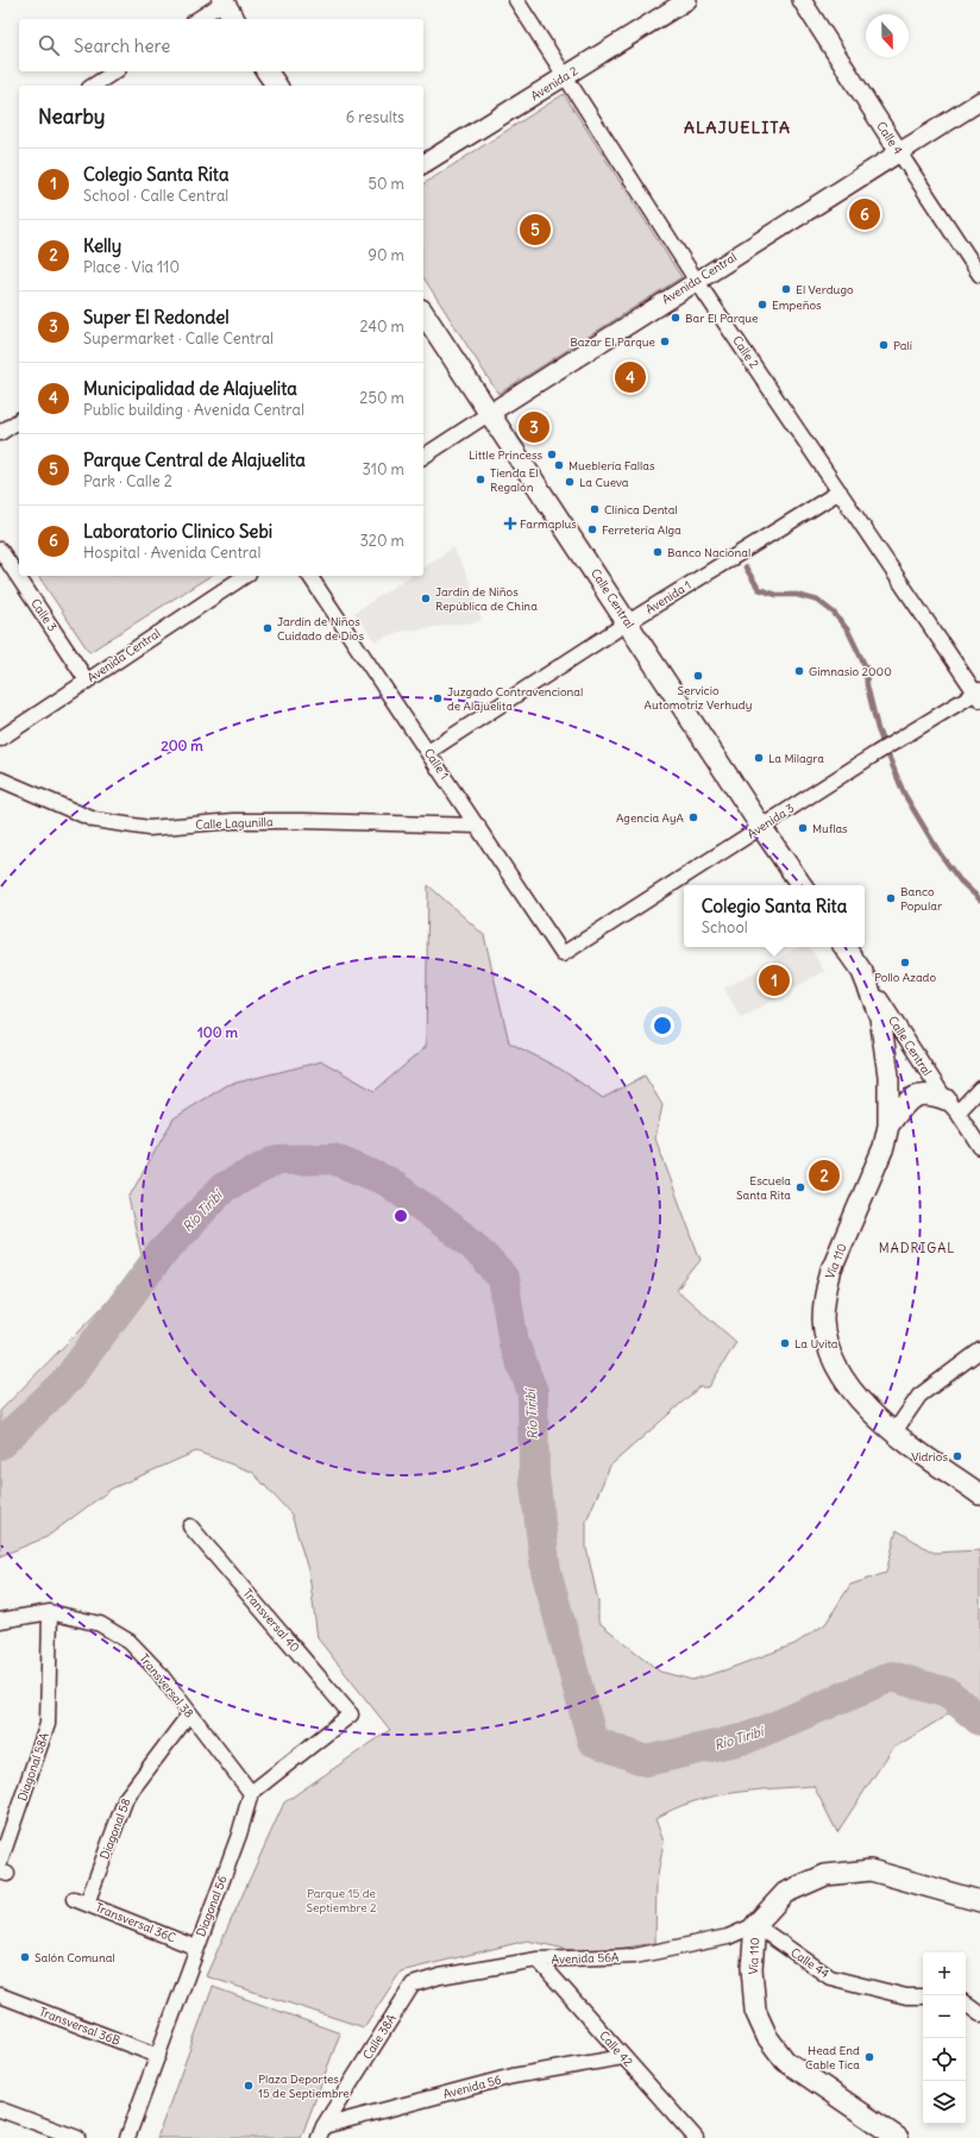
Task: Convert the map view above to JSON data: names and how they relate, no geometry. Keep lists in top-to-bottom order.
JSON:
{
  "streets": {
    "main road": ["Calle Central", "Vía 110"],
    "street": [
      "Avenida 2",
      "Calle 4",
      "Avenida Central",
      "Calle 2",
      "Avenida 1",
      "Calle 3",
      "Calle 1",
      "Avenida 3",
      "Calle Lagunilla",
      "Transversal 40",
      "Transversal 38",
      "Diagonal 58A",
      "Diagonal 58",
      "Diagonal 56",
      "Transversal 36C",
      "Avenida 56A",
      "Calle 44",
      "Transversal 36B",
      "Calle 38A",
      "Calle 42",
      "Avenida 56"
    ]
  },
  "crossings": [
    ["Avenida 2", "Calle 2"],
    ["Calle 4", "Avenida Central"],
    ["Avenida Central", "Calle 2"],
    ["Avenida Central", "Calle Central"],
    ["Avenida Central", "Calle 3"],
    ["Calle 2", "Avenida 1"],
    ["Calle 2", "Avenida 3"],
    ["Avenida 1", "Calle Central"],
    ["Avenida 1", "Calle 1"],
    ["Calle Central", "Avenida 3"],
    ["Calle Central", "Vía 110"],
    ["Calle 1", "Avenida 3"],
    ["Calle 1", "Calle Lagunilla"],
    ["Vía 110", "Avenida 56A"],
    ["Vía 110", "Calle 44"],
    ["Transversal 40", "Transversal 38"],
    ["Transversal 40", "Diagonal 56"],
    ["Transversal 38", "Diagonal 58A"],
    ["Transversal 38", "Diagonal 58"],
    ["Transversal 38", "Diagonal 56"],
    ["Diagonal 58", "Transversal 36C"],
    ["Diagonal 56", "Transversal 36C"],
    ["Diagonal 56", "Transversal 36B"],
    ["Avenida 56A", "Calle 44"],
    ["Avenida 56A", "Calle 38A"],
    ["Avenida 56A", "Calle 42"],
    ["Calle 38A", "Avenida 56"],
    ["Calle 42", "Avenida 56"]
  ],
  "districts": ["ALAJUELITA", "MADRIGAL"],
  "water": ["Río Tiribí"],
  "parks": ["Parque 15 de Septiembre 2"],
  "places": {
    "other": [
      "El Verdugo",
      "Empeños",
      "Bar El Parque",
      "Bazar El Parque",
      "Palí",
      "Little Princess",
      "Mueblería Fallas",
      "Tienda El Regalón",
      "La Cueva",
      "Clínica Dental",
      "Ferretería Alga",
      "Banco Nacional",
      "Jardín de Niños República de China",
      "Jardín de Niños Cuidado de Dios",
      "Gimnasio 2000",
      "Servicio Automotriz Verhudy",
      "Juzgado Contravencional de Alajuelita",
      "La Milagra",
      "Agencia AyA",
      "Muflas",
      "Banco Popular",
      "Pollo Azado",
      "Escuela Santa Rita",
      "La Uvita",
      "Vidrios",
      "Salón Comunal",
      "Head End Cable Tica",
      "Plaza Deportes 15 de Septiembre"
    ],
    "health": ["Farmaplus"]
  },
  "north": "bottom",
  "page": {
    "search": "Search here",
    "heading": ["Nearby", "6 results"],
    "list": [
      {
        "mark": "1",
        "name": "Colegio Santa Rita",
        "note": "School · Calle Central",
        "value": "50 m"
      },
      {
        "mark": "2",
        "name": "Kelly",
        "note": "Place · Vía 110",
        "value": "90 m"
      },
      {
        "mark": "3",
        "name": "Super El Redondel",
        "note": "Supermarket · Calle Central",
        "value": "240 m"
      },
      {
        "mark": "4",
        "name": "Municipalidad de Alajuelita",
        "note": "Public building · Avenida Central",
        "value": "250 m"
      },
      {
        "mark": "5",
        "name": "Parque Central de Alajuelita",
        "note": "Park · Calle 2",
        "value": "310 m"
      },
      {
        "mark": "6",
        "name": "Laboratorio Clinico Sebi",
        "note": "Hospital · Avenida Central",
        "value": "320 m"
      }
    ],
    "pins": [
      "6",
      "5",
      "4",
      "3",
      "1",
      "2"
    ],
    "popup": ["Colegio Santa Rita", "School"],
    "map_buttons": ["+", "−"]
  },
  "rings": ["200 m", "100 m"]
}
